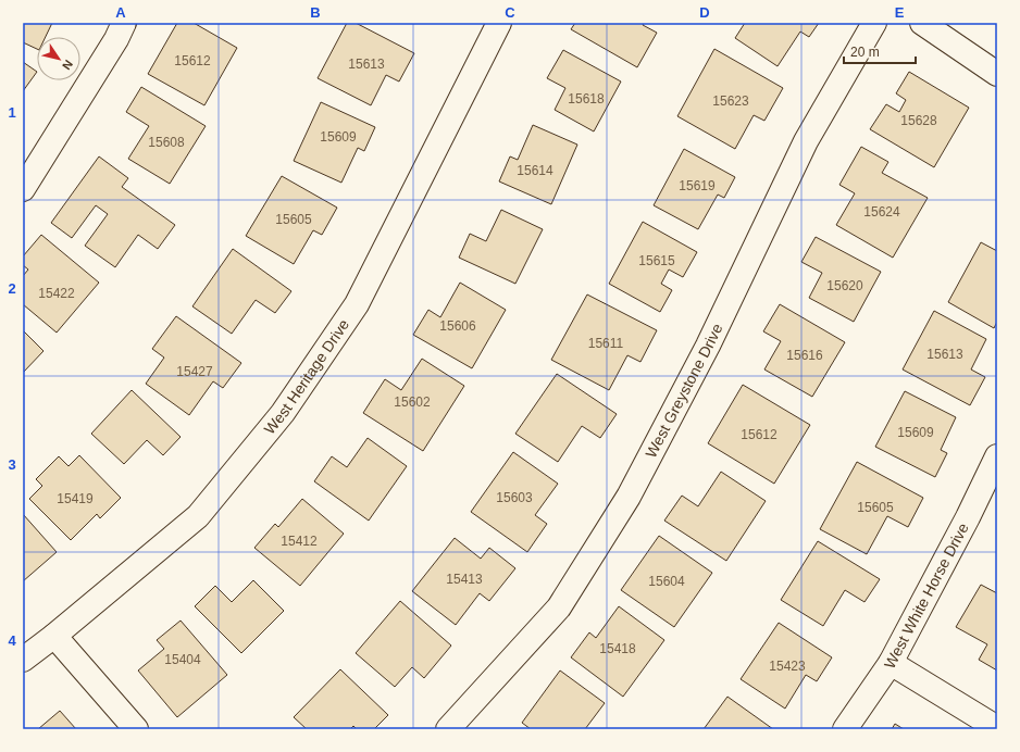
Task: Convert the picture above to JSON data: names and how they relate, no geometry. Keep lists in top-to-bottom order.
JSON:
{
  "streets": {
    "street": ["West Heritage Drive", "West Greystone Drive", "West White Horse Drive"]
  },
  "house_numbers": [
    "15612",
    "15613",
    "15618",
    "15623",
    "15628",
    "15609",
    "15608",
    "15614",
    "15619",
    "15624",
    "15605",
    "15615",
    "15620",
    "15422",
    "15606",
    "15611",
    "15613",
    "15616",
    "15427",
    "15602",
    "15609",
    "15612",
    "15603",
    "15419",
    "15605",
    "15412",
    "15413",
    "15604",
    "15418",
    "15404",
    "15423"
  ],
  "scale_bar": "20 m",
  "north": "bottom right",
  "grid": {
    "columns": [
      "A",
      "B",
      "C",
      "D",
      "E"
    ],
    "rows": [
      "1",
      "2",
      "3",
      "4"
    ]
  }
}
